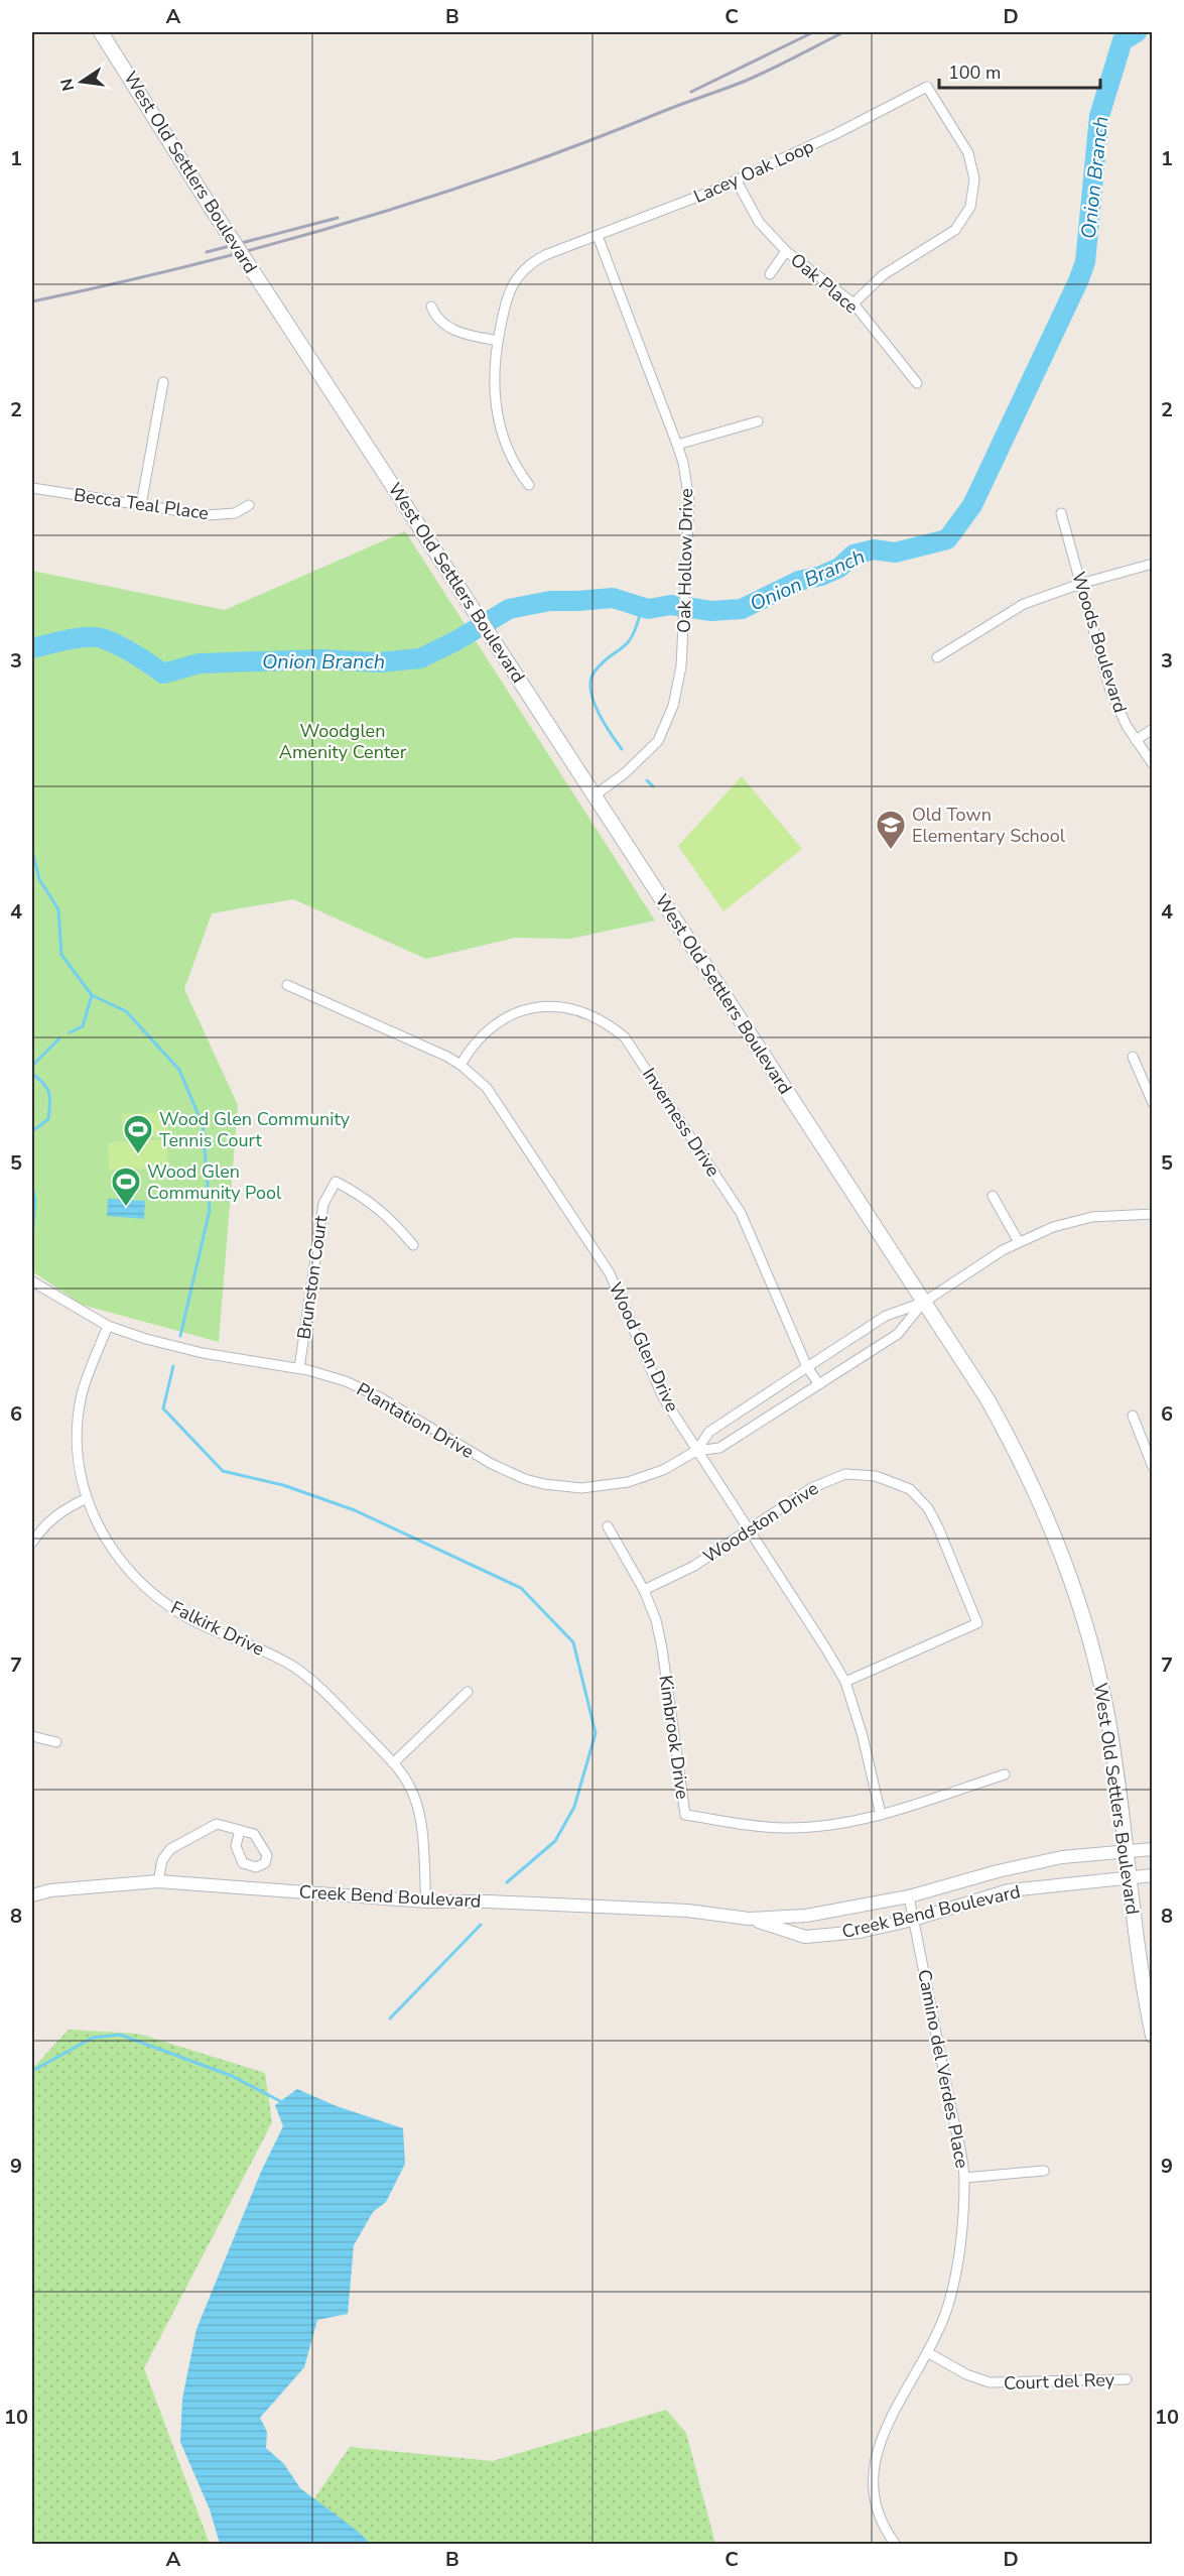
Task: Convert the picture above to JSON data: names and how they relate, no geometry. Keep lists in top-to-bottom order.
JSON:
{
  "streets": {
    "main road": ["West Old Settlers Boulevard"],
    "street": [
      "Lacey Oak Loop",
      "Oak Place",
      "Becca Teal Place",
      "Oak Hollow Drive",
      "Woods Boulevard",
      "Inverness Drive",
      "Brunston Court",
      "Wood Glen Drive",
      "Plantation Drive",
      "Woodston Drive",
      "Falkirk Drive",
      "Kimbrook Drive",
      "Creek Bend Boulevard",
      "Camino del Verdes Place",
      "Court del Rey"
    ]
  },
  "crossings": [
    ["Lacey Oak Loop", "Oak Place"],
    ["Lacey Oak Loop", "Oak Hollow Drive"],
    ["West Old Settlers Boulevard", "Oak Hollow Drive"],
    ["West Old Settlers Boulevard", "Plantation Drive"],
    ["West Old Settlers Boulevard", "Creek Bend Boulevard"],
    ["Inverness Drive", "Wood Glen Drive"],
    ["Inverness Drive", "Plantation Drive"],
    ["Brunston Court", "Plantation Drive"],
    ["Wood Glen Drive", "Plantation Drive"],
    ["Wood Glen Drive", "Woodston Drive"],
    ["Wood Glen Drive", "Kimbrook Drive"],
    ["Plantation Drive", "Falkirk Drive"],
    ["Woodston Drive", "Kimbrook Drive"],
    ["Falkirk Drive", "Creek Bend Boulevard"],
    ["Creek Bend Boulevard", "Camino del Verdes Place"],
    ["Camino del Verdes Place", "Court del Rey"]
  ],
  "water": ["Onion Branch"],
  "parks": ["Woodglen Amenity Center"],
  "places": {
    "school or university": ["Old Town Elementary School"],
    "sports": ["Wood Glen Community Tennis Court", "Wood Glen Community Pool"]
  },
  "scale_bar": "100 m",
  "north": "left",
  "grid": {
    "columns": [
      "A",
      "B",
      "C",
      "D"
    ],
    "rows": [
      "1",
      "2",
      "3",
      "4",
      "5",
      "6",
      "7",
      "8",
      "9",
      "10"
    ]
  }
}
